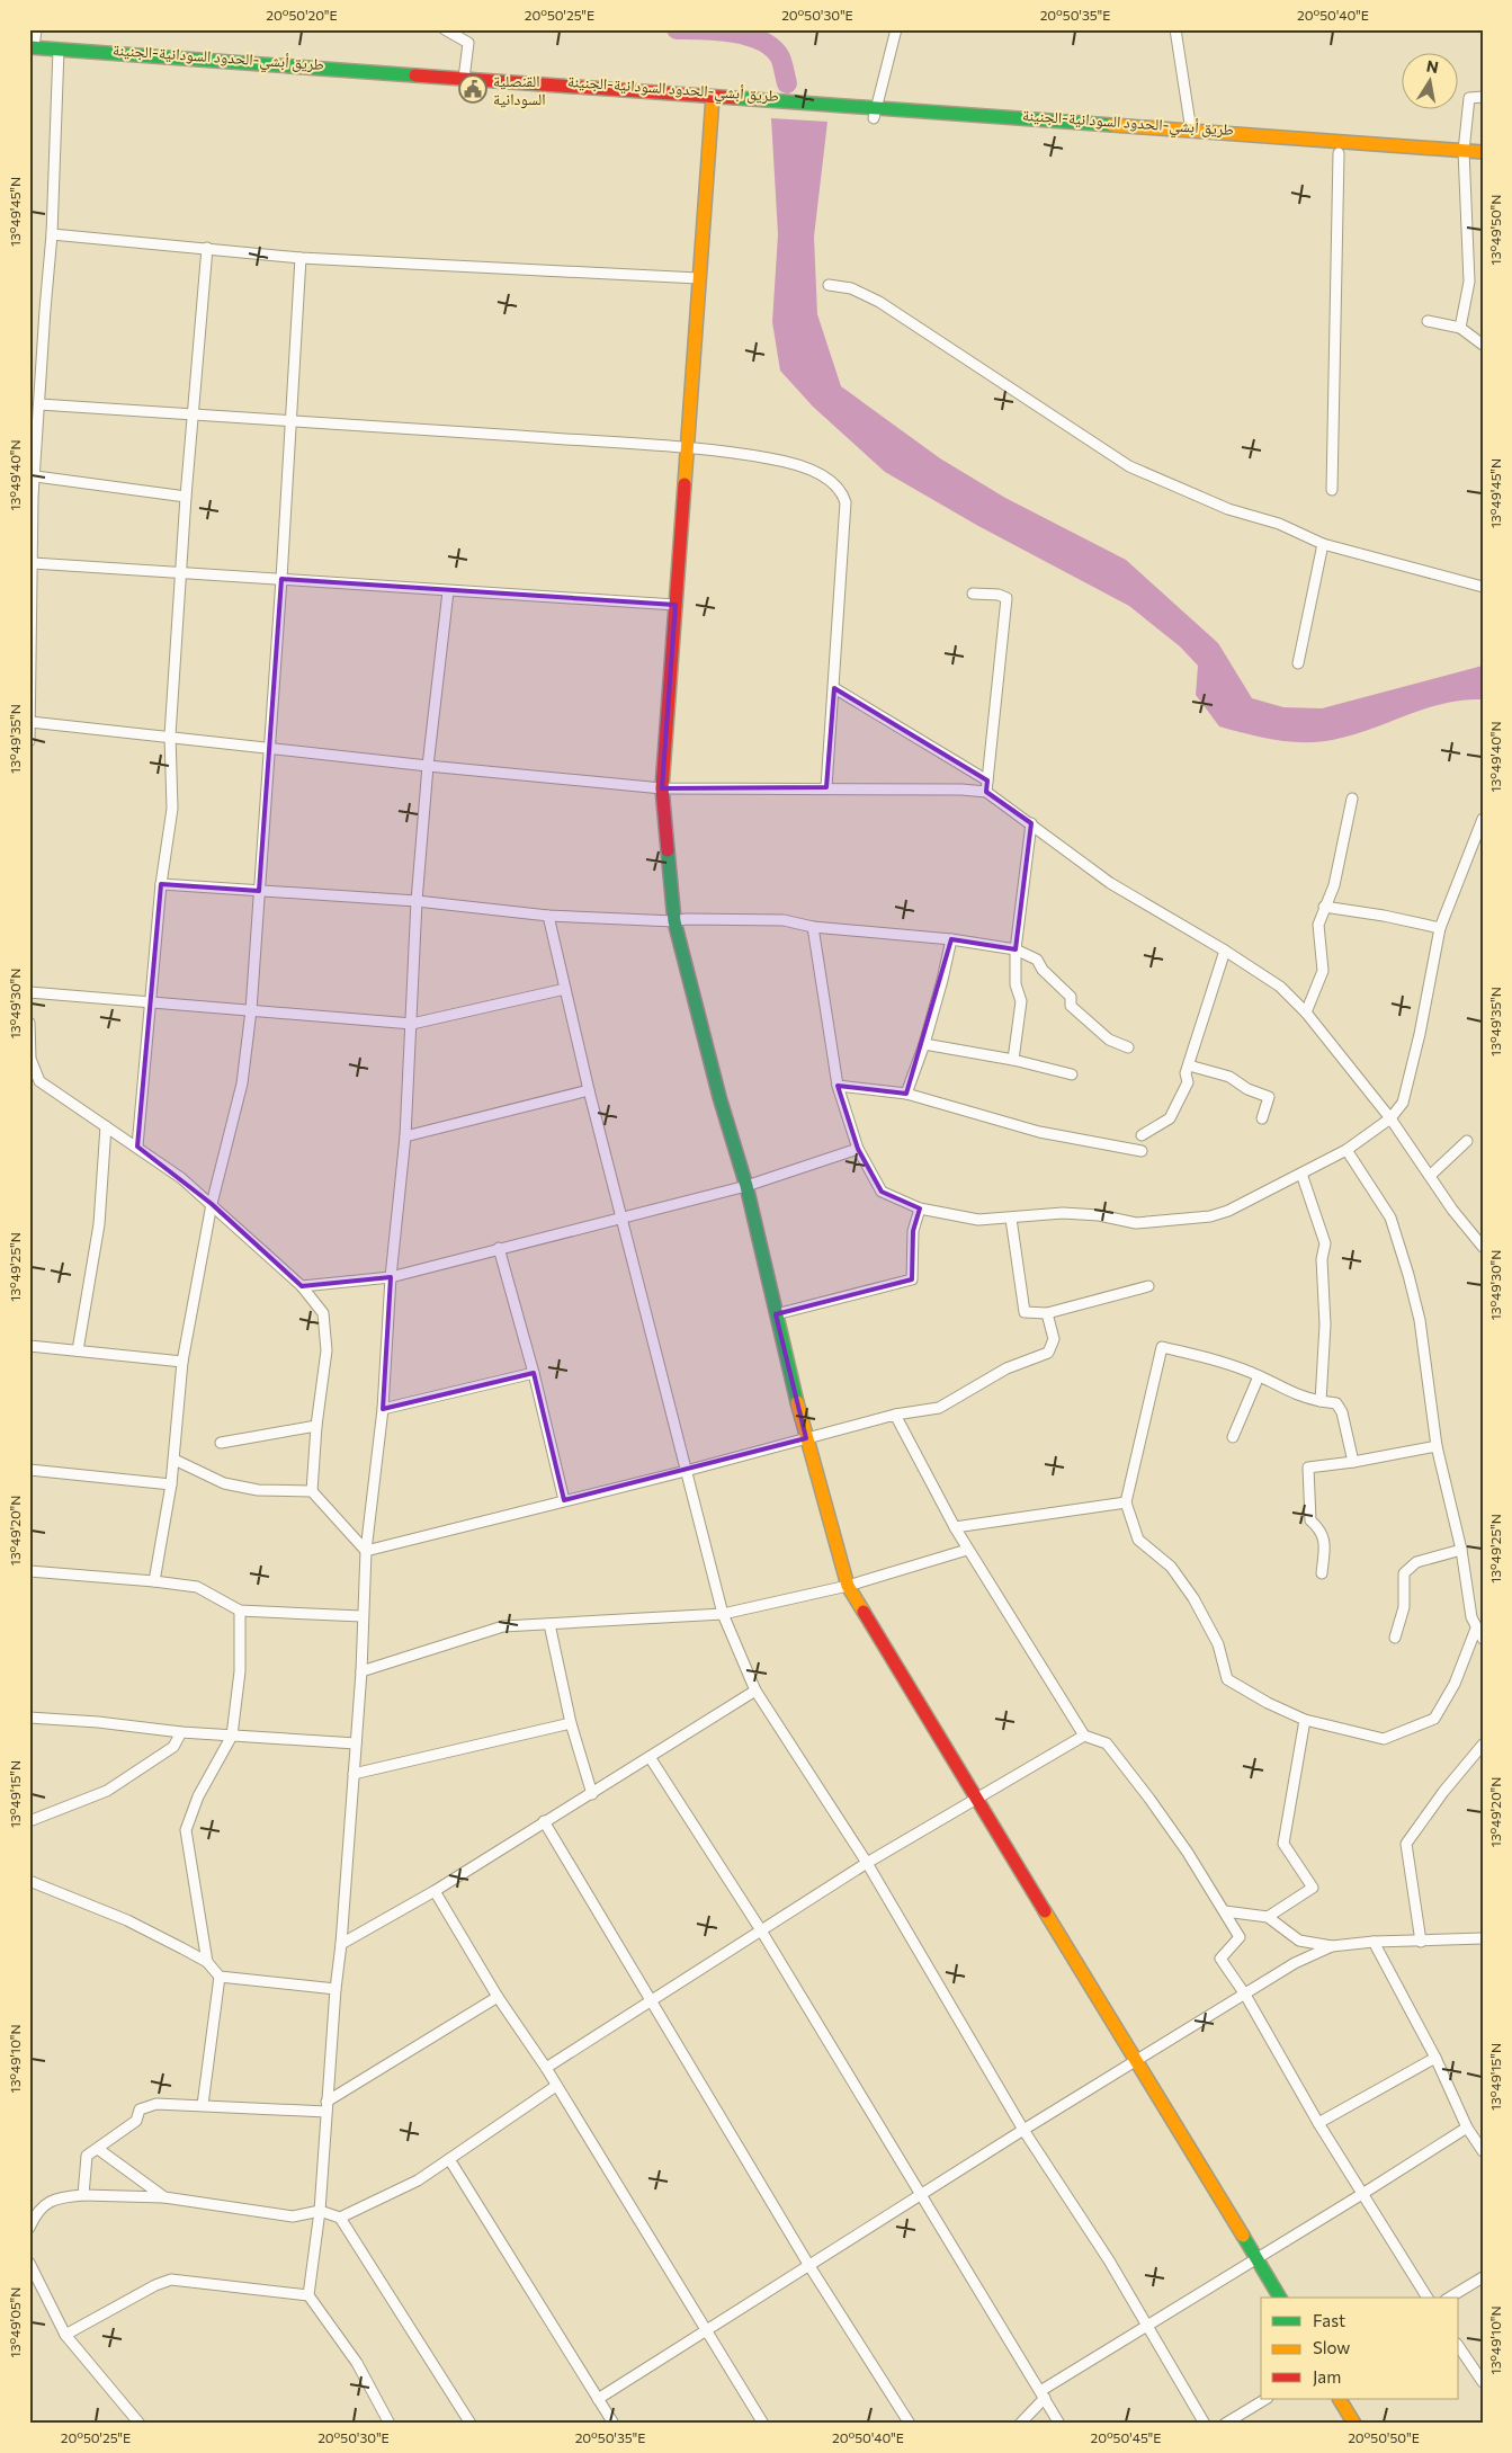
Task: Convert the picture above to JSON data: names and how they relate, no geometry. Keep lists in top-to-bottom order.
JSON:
{
  "streets": {
    "main road": ["طريق أبشي-الحدود السودانية-الجنينة"]
  },
  "places": {
    "public building": ["القنصلية السودانية"]
  },
  "legend": ["Fast", "Slow", "Jam"],
  "north": "top",
  "coordinates": [
    "20°50'20\"E",
    "20°50'25\"E",
    "20°50'30\"E",
    "20°50'35\"E",
    "20°50'40\"E",
    "13°49'45\"N",
    "13°49'50\"N",
    "13°49'40\"N",
    "13°49'35\"N",
    "13°49'30\"N",
    "13°49'25\"N",
    "13°49'20\"N",
    "13°49'15\"N",
    "13°49'10\"N",
    "13°49'05\"N",
    "20°50'45\"E",
    "20°50'50\"E"
  ]
}
